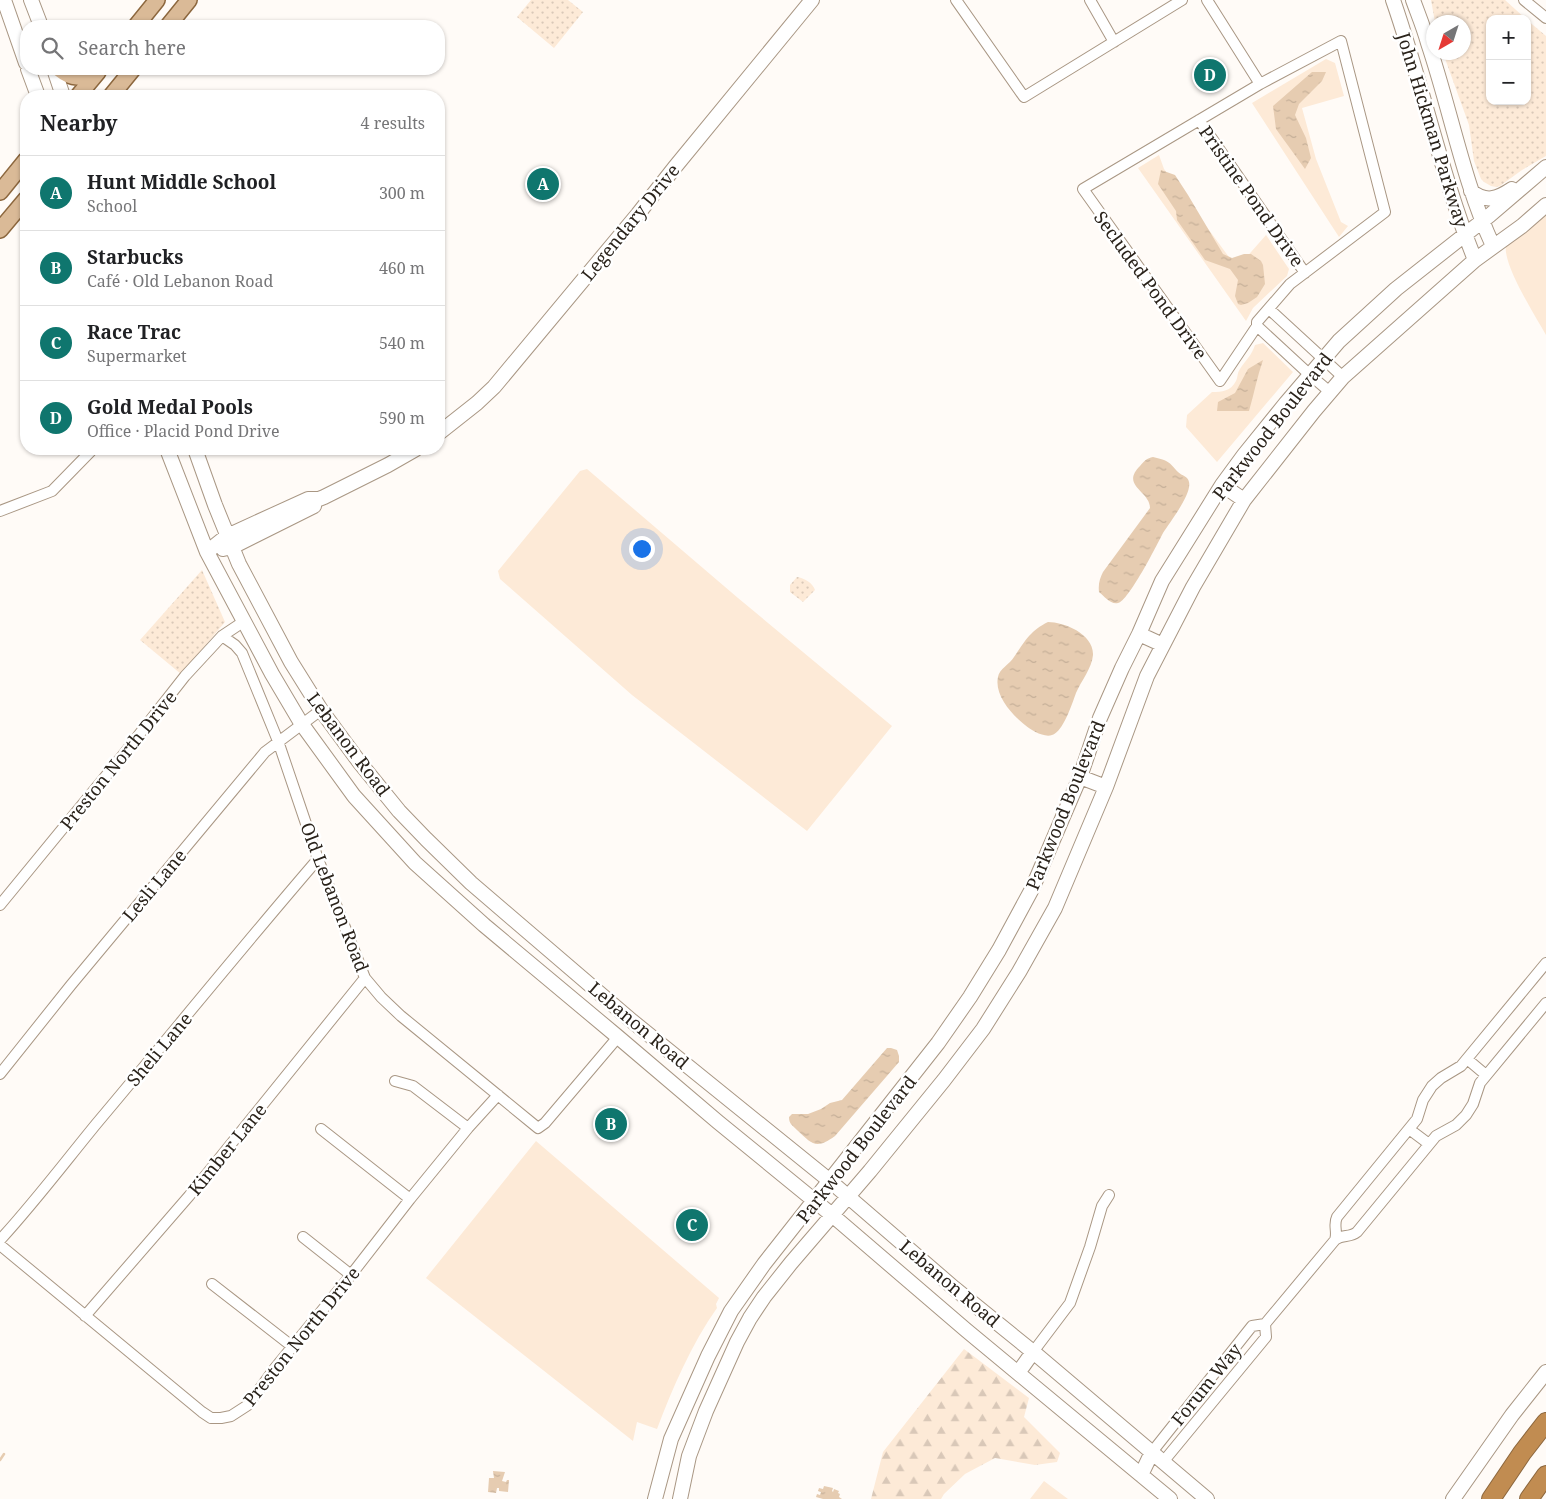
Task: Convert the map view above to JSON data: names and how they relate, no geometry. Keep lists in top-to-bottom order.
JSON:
{
  "streets": {
    "main road": [
      "John Hickman Parkway",
      "Legendary Drive",
      "Parkwood Boulevard",
      "Lebanon Road"
    ],
    "street": [
      "Pristine Pond Drive",
      "Secluded Pond Drive",
      "Preston North Drive",
      "Lesli Lane",
      "Old Lebanon Road",
      "Sheli Lane",
      "Kimber Lane",
      "Forum Way"
    ]
  },
  "crossings": [
    ["John Hickman Parkway", "Parkwood Boulevard"],
    ["Pristine Pond Drive", "Secluded Pond Drive"],
    ["Parkwood Boulevard", "Lebanon Road"],
    ["Lebanon Road", "Preston North Drive"],
    ["Lebanon Road", "Lesli Lane"],
    ["Lebanon Road", "Old Lebanon Road"],
    ["Lebanon Road", "Forum Way"],
    ["Preston North Drive", "Old Lebanon Road"],
    ["Preston North Drive", "Kimber Lane"],
    ["Lesli Lane", "Old Lebanon Road"],
    ["Old Lebanon Road", "Sheli Lane"],
    ["Old Lebanon Road", "Kimber Lane"]
  ],
  "north": "bottom left",
  "page": {
    "map_buttons": ["+", "−"],
    "search": "Search here",
    "pins": [
      "D",
      "A",
      "B",
      "C"
    ],
    "heading": ["Nearby", "4 results"],
    "list": [
      {
        "mark": "A",
        "name": "Hunt Middle School",
        "note": "School",
        "value": "300 m"
      },
      {
        "mark": "B",
        "name": "Starbucks",
        "note": "Café · Old Lebanon Road",
        "value": "460 m"
      },
      {
        "mark": "C",
        "name": "Race Trac",
        "note": "Supermarket",
        "value": "540 m"
      },
      {
        "mark": "D",
        "name": "Gold Medal Pools",
        "note": "Office · Placid Pond Drive",
        "value": "590 m"
      }
    ]
  }
}
